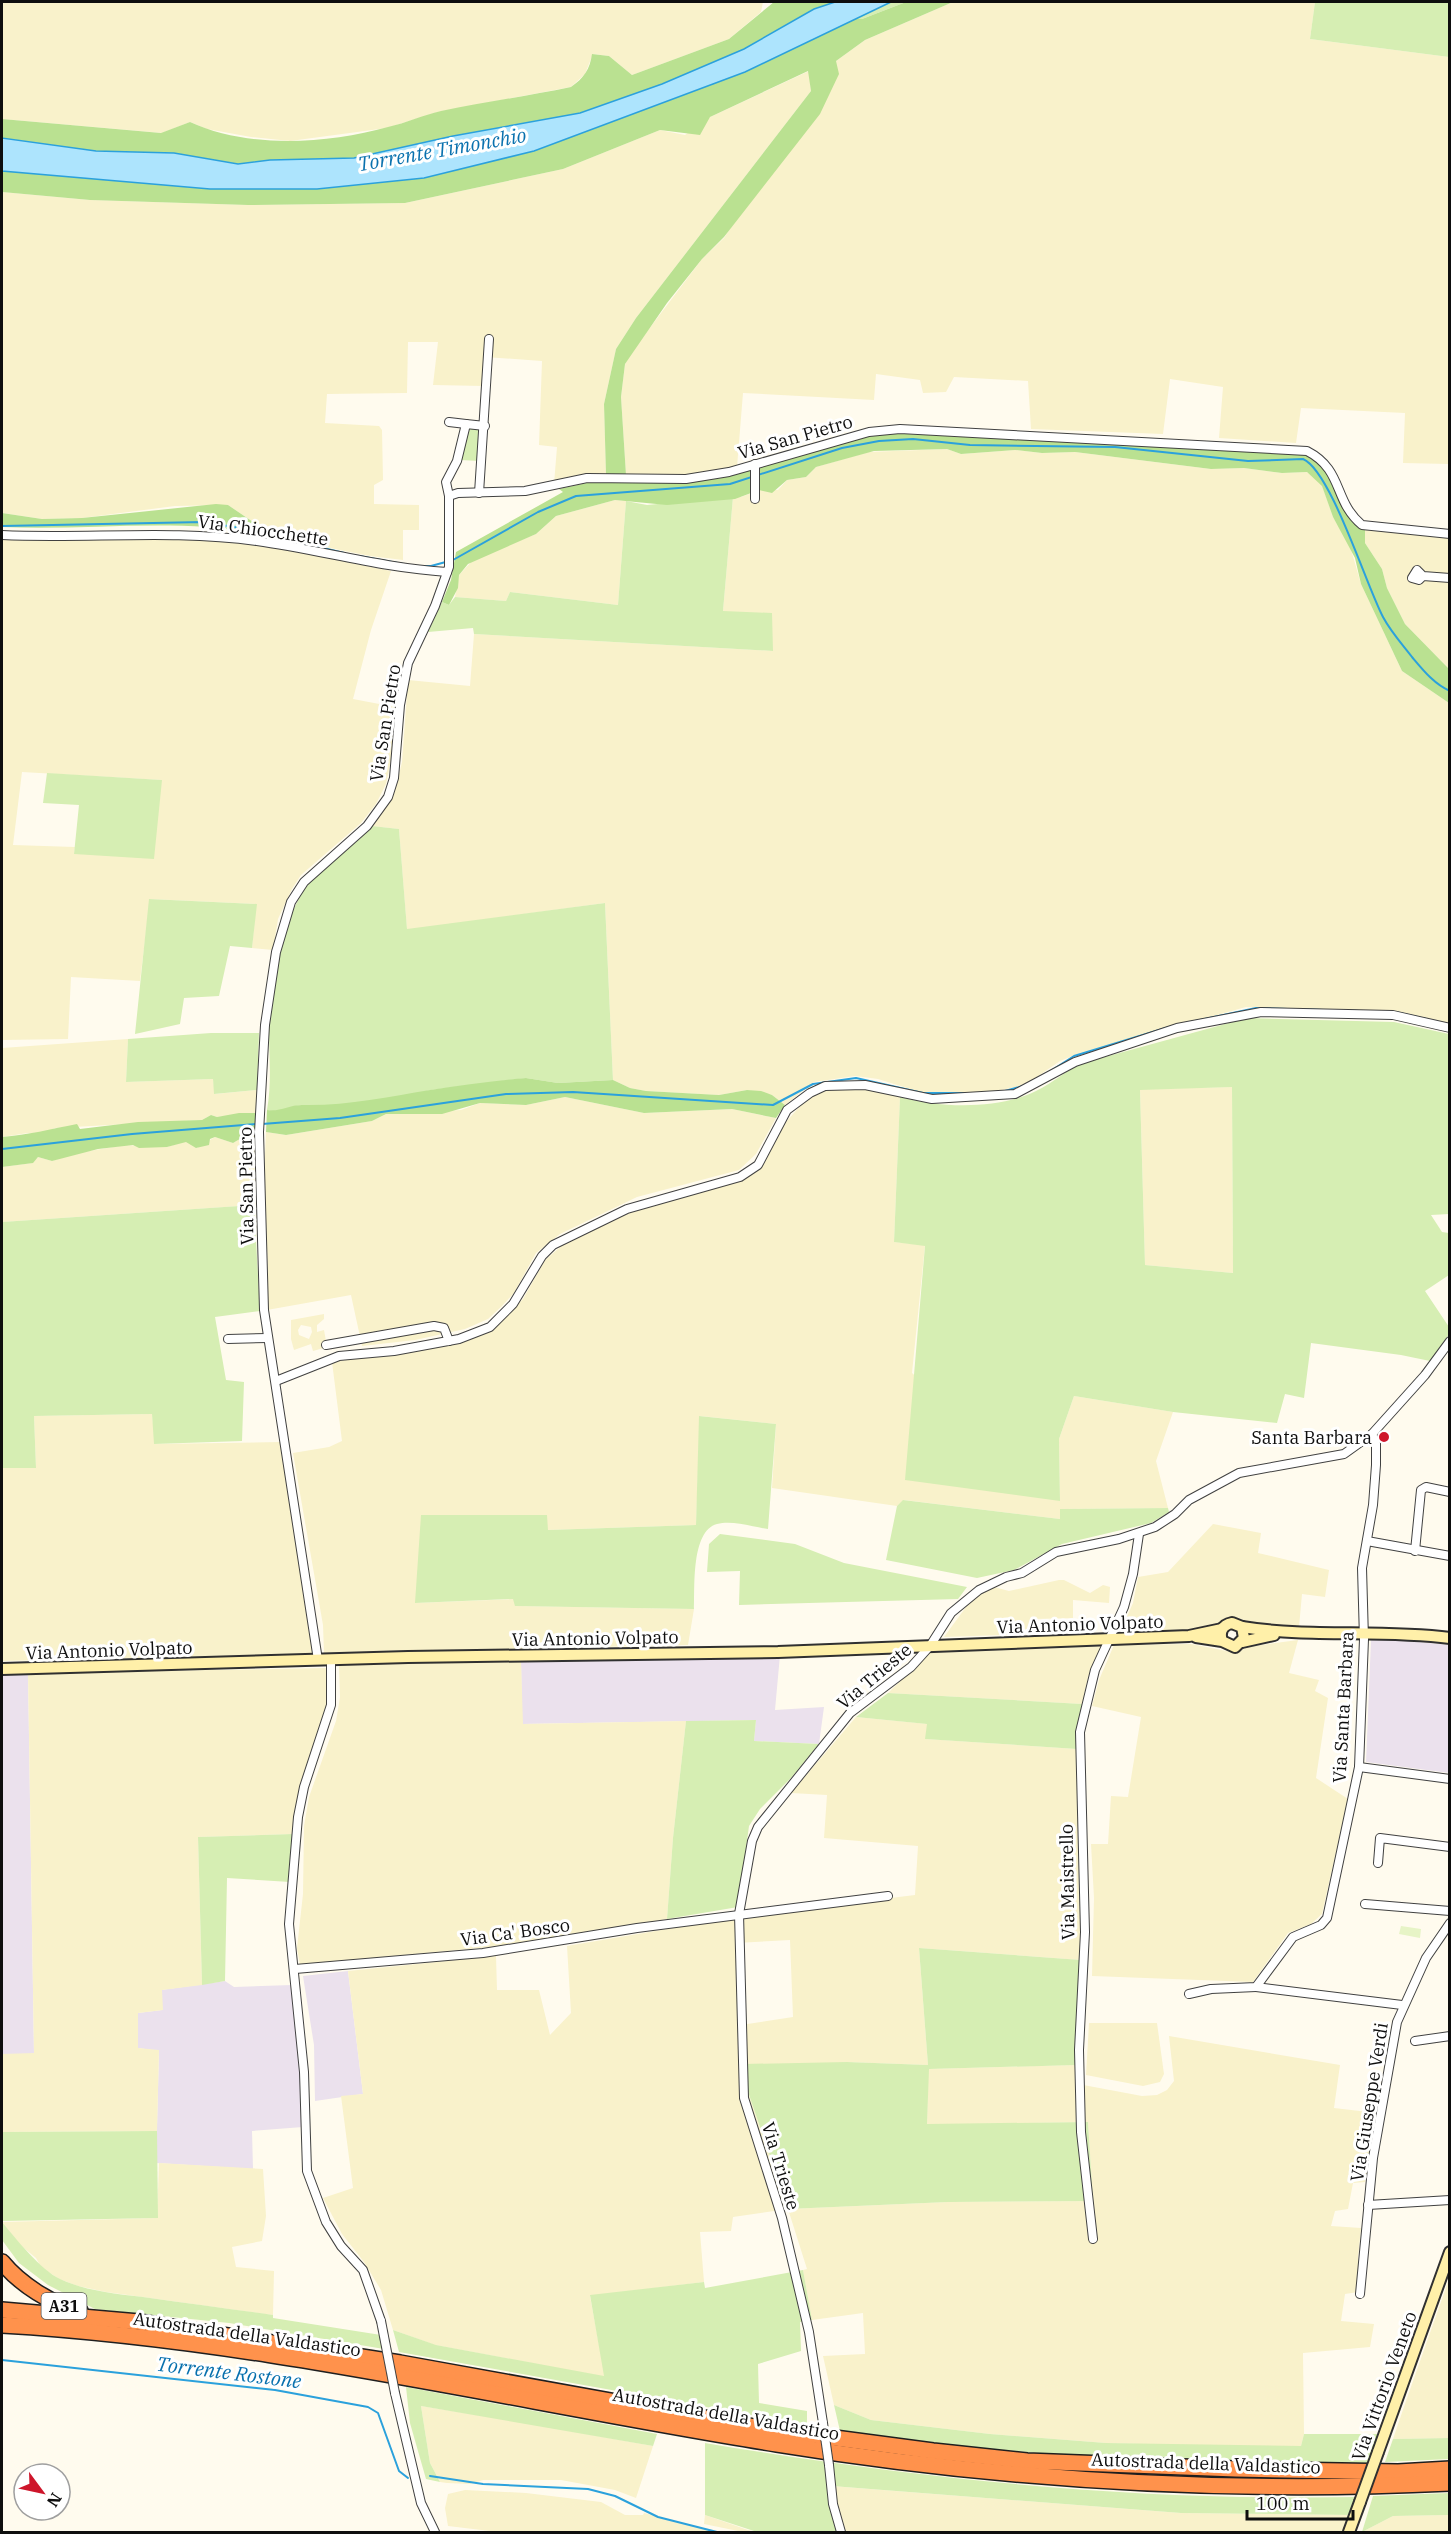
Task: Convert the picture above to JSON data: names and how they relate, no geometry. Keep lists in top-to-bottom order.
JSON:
{
  "streets": {
    "highway": ["A31", "Autostrada della Valdastico"],
    "street": [
      "Via San Pietro",
      "Via Chiocchette",
      "Via Antonio Volpato",
      "Via Trieste",
      "Via Santa Barbara",
      "Via Maistrello",
      "Via Ca' Bosco",
      "Via Giuseppe Verdi",
      "Via Vittorio Veneto"
    ]
  },
  "crossings": [
    ["Via San Pietro", "Via Chiocchette"],
    ["Via San Pietro", "Via Antonio Volpato"],
    ["Via Antonio Volpato", "Via Trieste"],
    ["Via Antonio Volpato", "Via Maistrello"],
    ["Via Trieste", "Via Santa Barbara"],
    ["Via Trieste", "Via Maistrello"],
    ["Via Trieste", "Via Ca' Bosco"],
    ["Via Santa Barbara", "Via Giuseppe Verdi"],
    ["A31", "Autostrada della Valdastico"]
  ],
  "water": ["Torrente Timonchio", "Torrente Rostone"],
  "places": ["Santa Barbara"],
  "scale_bar": "100 m",
  "north": "bottom right"
}
